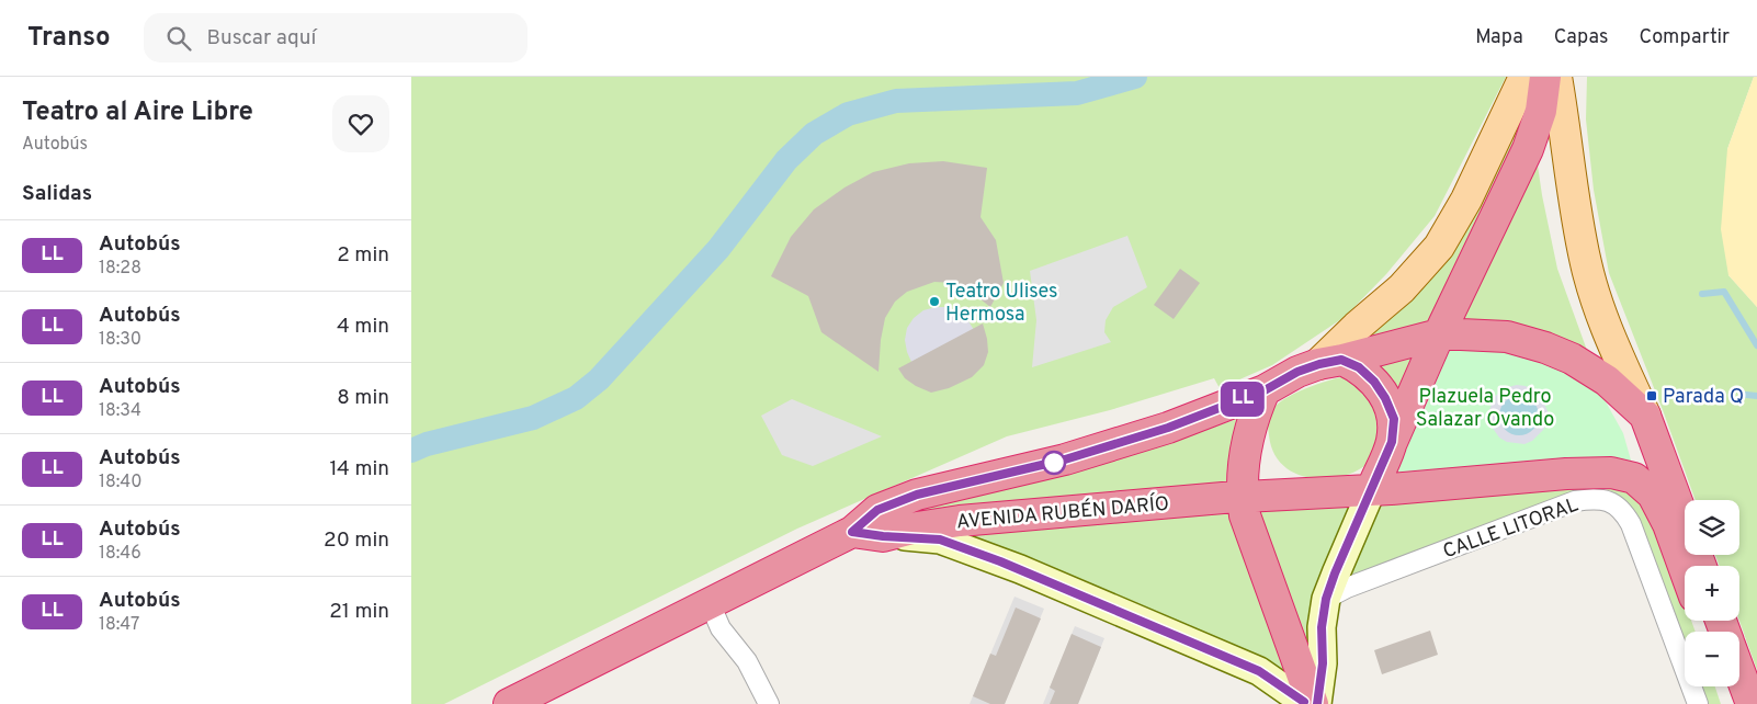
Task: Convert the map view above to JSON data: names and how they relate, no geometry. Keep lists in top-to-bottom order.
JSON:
{
  "streets": {
    "highway": ["AVENIDA RUBÉN DARÍO"],
    "street": ["CALLE LITORAL"]
  },
  "parks": ["Plazuela Pedro Salazar Ovando"],
  "places": {
    "other": ["Teatro Ulises Hermosa"],
    "transit": ["Parada Q"]
  },
  "lines": ["bus line LL"],
  "page": {
    "header": "Transo",
    "search": "Buscar aquí",
    "nav": ["Mapa", "Capas", "Compartir"],
    "heading": [
      ["Teatro al Aire Libre", "Autobús"],
      "Salidas"
    ],
    "on_map": "LL",
    "list": [
      {
        "mark": "LL",
        "name": "Autobús",
        "note": "18:28",
        "value": "2 min"
      },
      {
        "mark": "LL",
        "name": "Autobús",
        "note": "18:30",
        "value": "4 min"
      },
      {
        "mark": "LL",
        "name": "Autobús",
        "note": "18:34",
        "value": "8 min"
      },
      {
        "mark": "LL",
        "name": "Autobús",
        "note": "18:40",
        "value": "14 min"
      },
      {
        "mark": "LL",
        "name": "Autobús",
        "note": "18:46",
        "value": "20 min"
      },
      {
        "mark": "LL",
        "name": "Autobús",
        "note": "18:47",
        "value": "21 min"
      }
    ],
    "map_buttons": ["+", "−"]
  }
}
